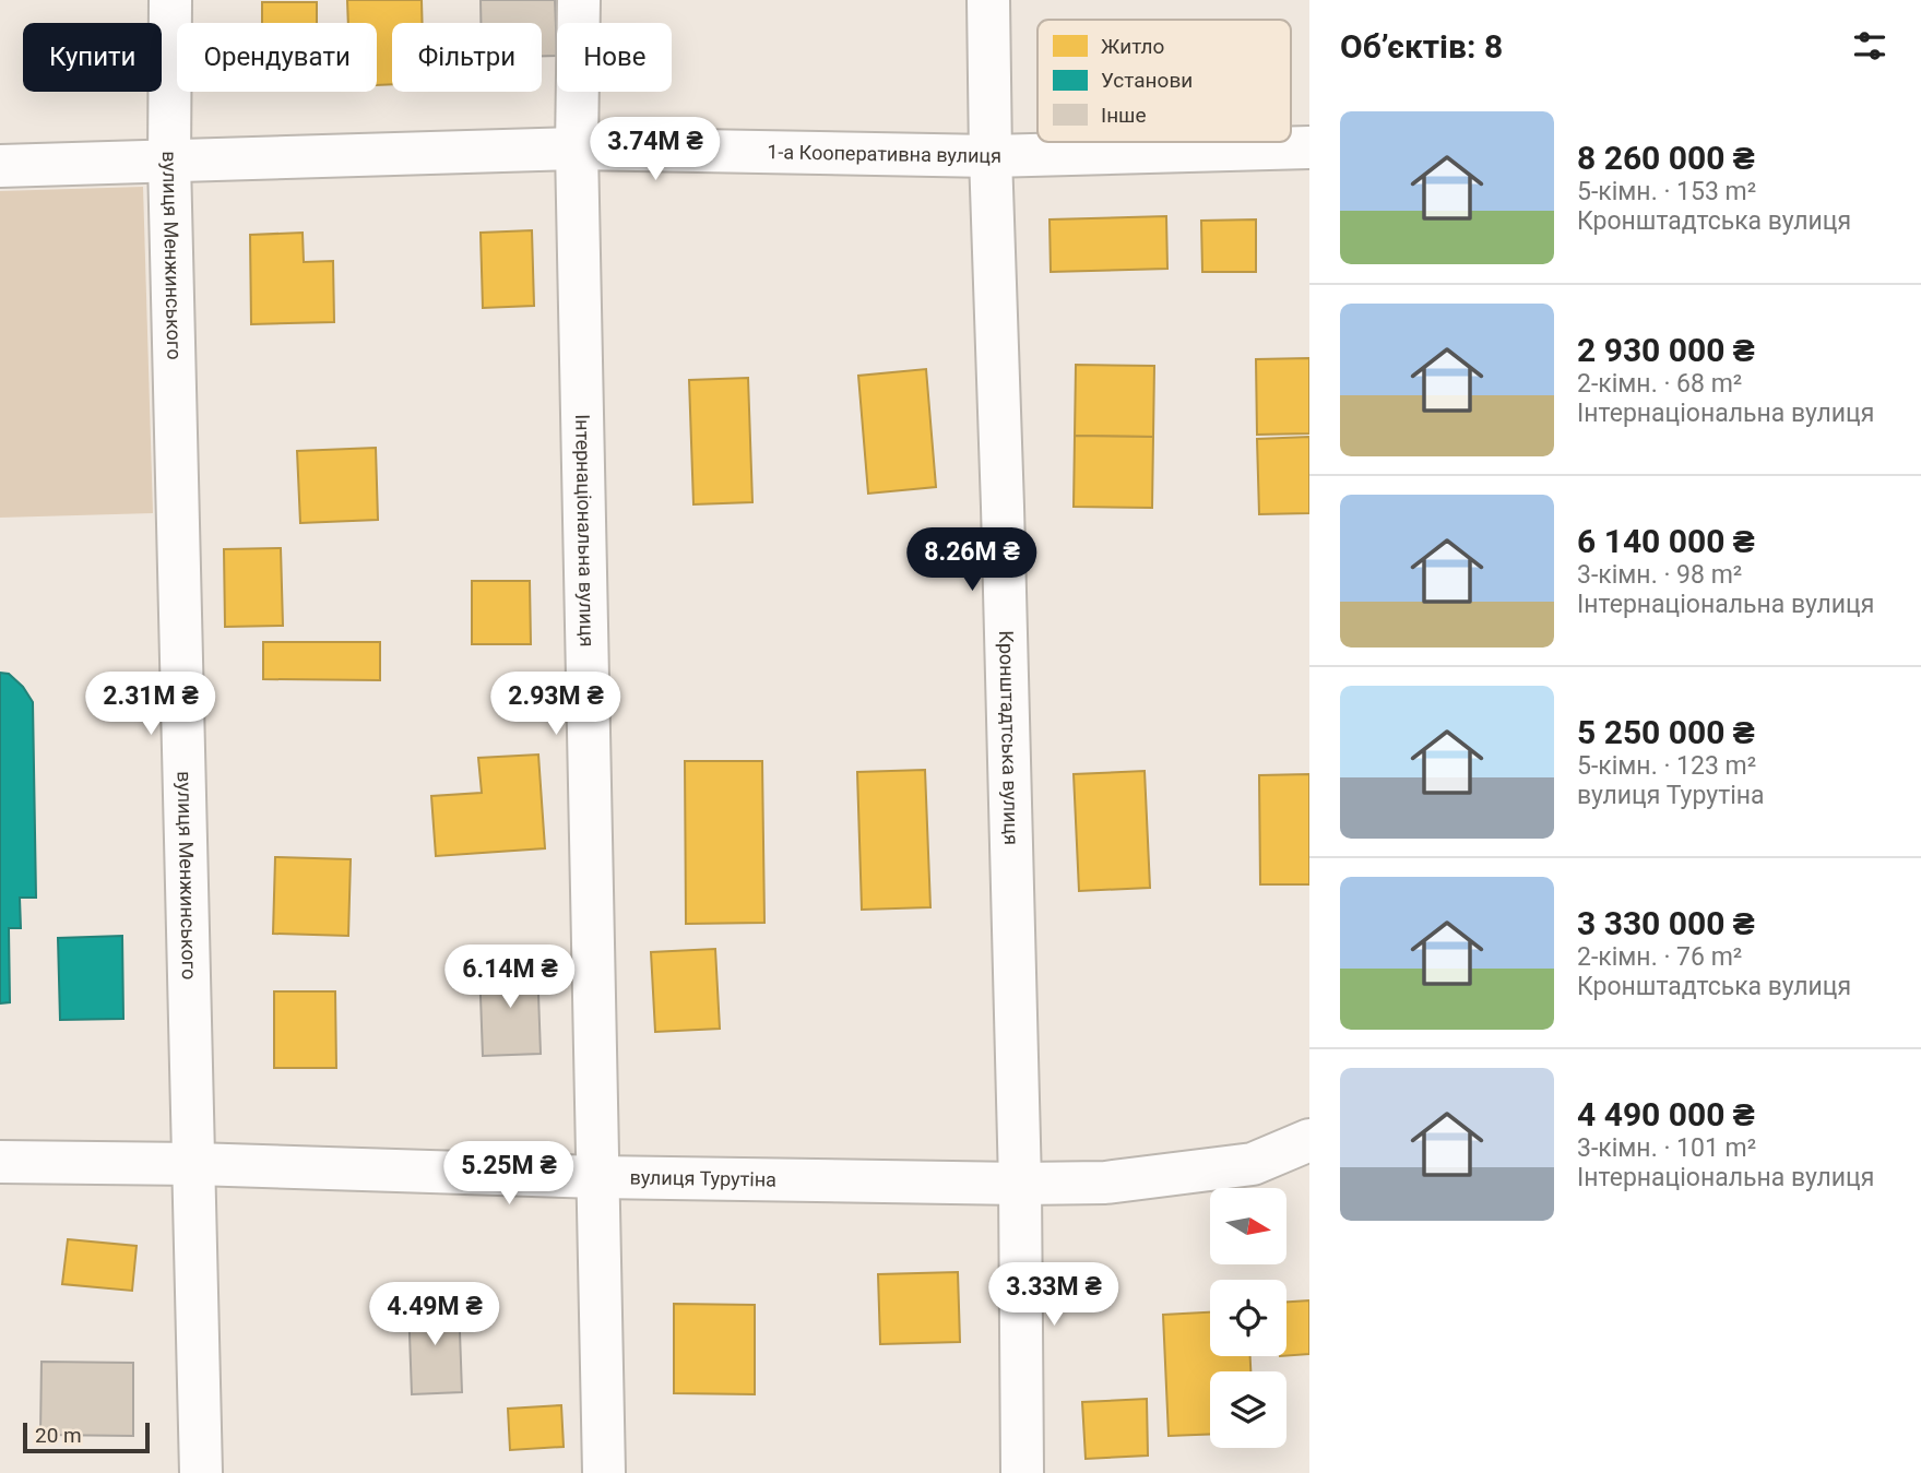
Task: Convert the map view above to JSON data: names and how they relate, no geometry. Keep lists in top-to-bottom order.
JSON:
{
  "streets": {
    "street": [
      "1-а Кооперативна вулиця",
      "вулиця Менжинського",
      "Інтернаціональна вулиця",
      "Кронштадтська вулиця",
      "вулиця Турутіна"
    ]
  },
  "crossings": [
    ["1-а Кооперативна вулиця", "вулиця Менжинського"],
    ["1-а Кооперативна вулиця", "Інтернаціональна вулиця"],
    ["1-а Кооперативна вулиця", "Кронштадтська вулиця"],
    ["вулиця Менжинського", "вулиця Турутіна"],
    ["Інтернаціональна вулиця", "вулиця Турутіна"],
    ["Кронштадтська вулиця", "вулиця Турутіна"]
  ],
  "legend": ["Житло", "Установи", "Інше"],
  "scale_bar": "20 m",
  "north": "right",
  "page": {
    "heading": "Об’єктів: 8",
    "chip": [
      "Купити",
      "Орендувати",
      "Фільтри",
      "Нове"
    ],
    "list": [
      {
        "name": "8 260 000 ₴",
        "note": "5-кімн. · 153 m² · Кронштадтська вулиця"
      },
      {
        "name": "2 930 000 ₴",
        "note": "2-кімн. · 68 m² · Інтернаціональна вулиця"
      },
      {
        "name": "6 140 000 ₴",
        "note": "3-кімн. · 98 m² · Інтернаціональна вулиця"
      },
      {
        "name": "5 250 000 ₴",
        "note": "5-кімн. · 123 m² · вулиця Турутіна"
      },
      {
        "name": "3 330 000 ₴",
        "note": "2-кімн. · 76 m² · Кронштадтська вулиця"
      },
      {
        "name": "4 490 000 ₴",
        "note": "3-кімн. · 101 m² · Інтернаціональна вулиця"
      }
    ],
    "price": [
      "3.74M ₴",
      "8.26M ₴",
      "2.31M ₴",
      "2.93M ₴",
      "6.14M ₴",
      "5.25M ₴",
      "3.33M ₴",
      "4.49M ₴"
    ],
    "scale": "20 m"
  }
}
